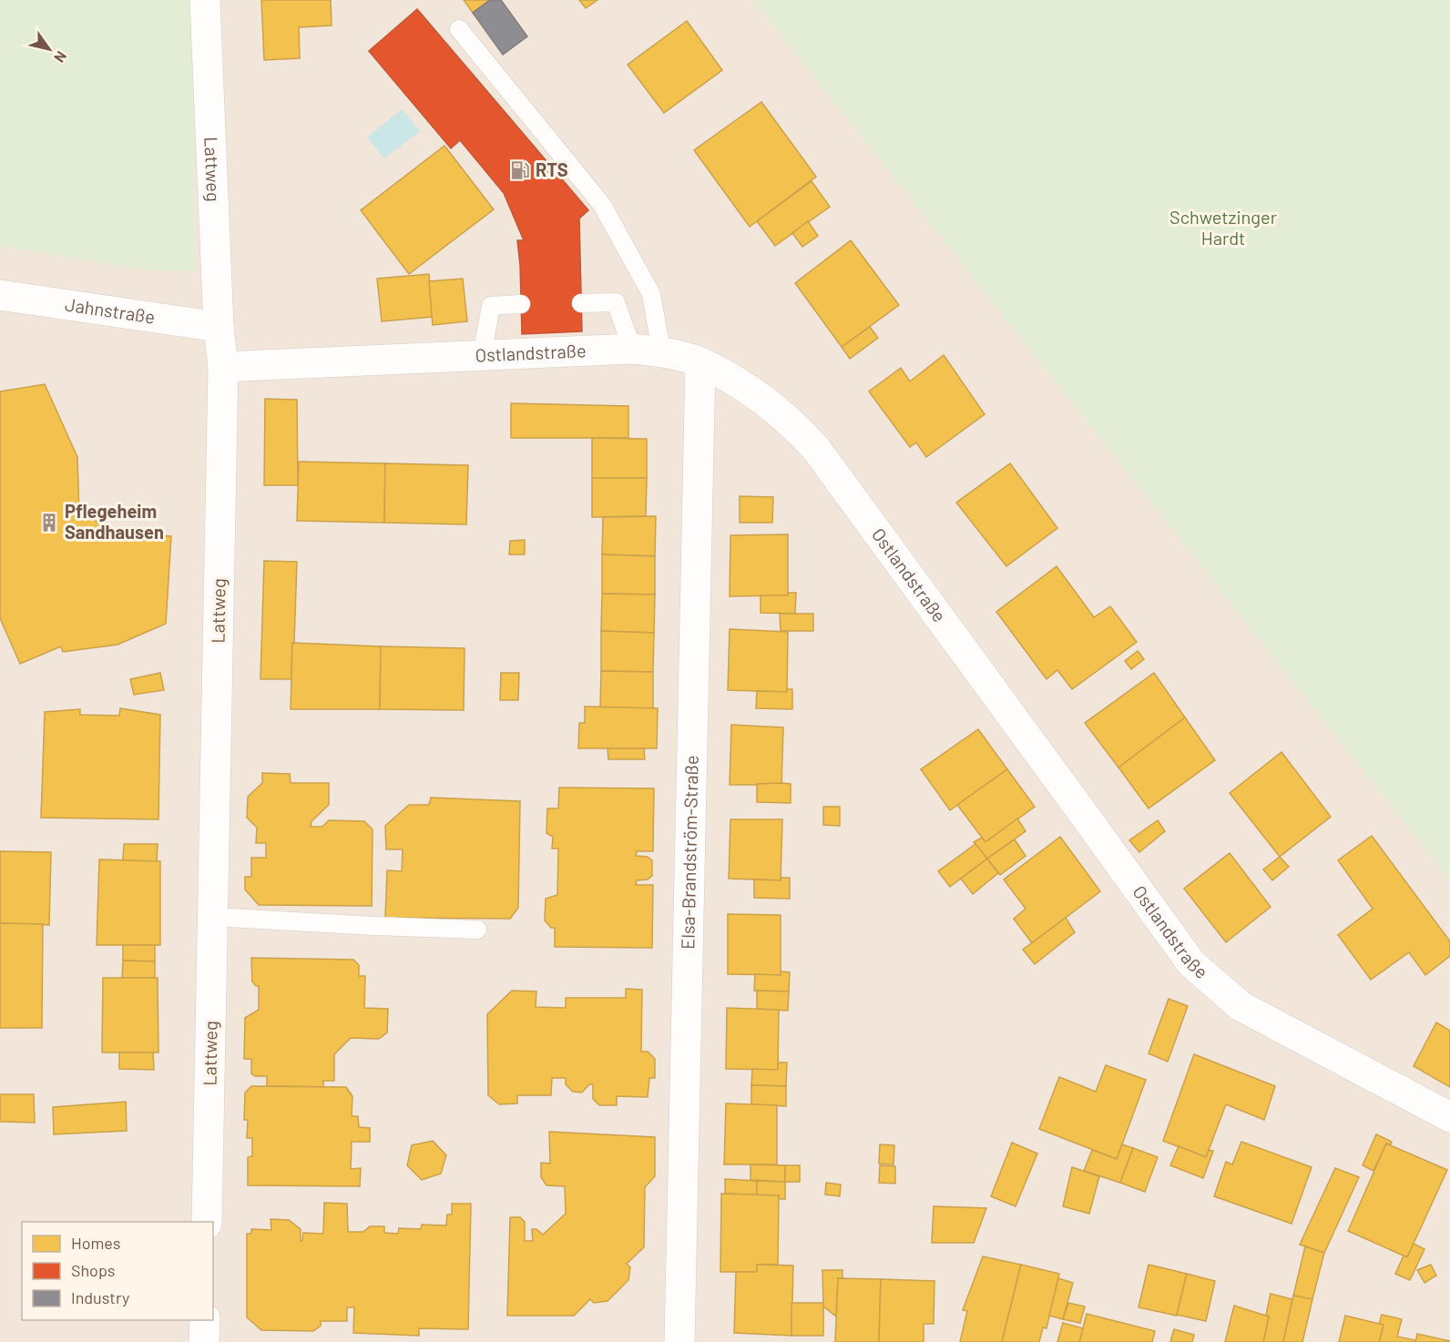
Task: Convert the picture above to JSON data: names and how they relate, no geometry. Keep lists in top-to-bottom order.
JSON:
{
  "streets": {
    "street": [
      "Lattweg",
      "Jahnstraße",
      "Ostlandstraße",
      "Elsa-Brandström-Straße"
    ]
  },
  "crossings": [
    ["Lattweg", "Jahnstraße"],
    ["Lattweg", "Ostlandstraße"],
    ["Ostlandstraße", "Elsa-Brandström-Straße"]
  ],
  "parks": ["Schwetzinger Hardt"],
  "places": {
    "fuel station": ["RTS"],
    "building": ["Pflegeheim Sandhausen"]
  },
  "legend": ["Homes", "Shops", "Industry"],
  "north": "bottom right"
}
